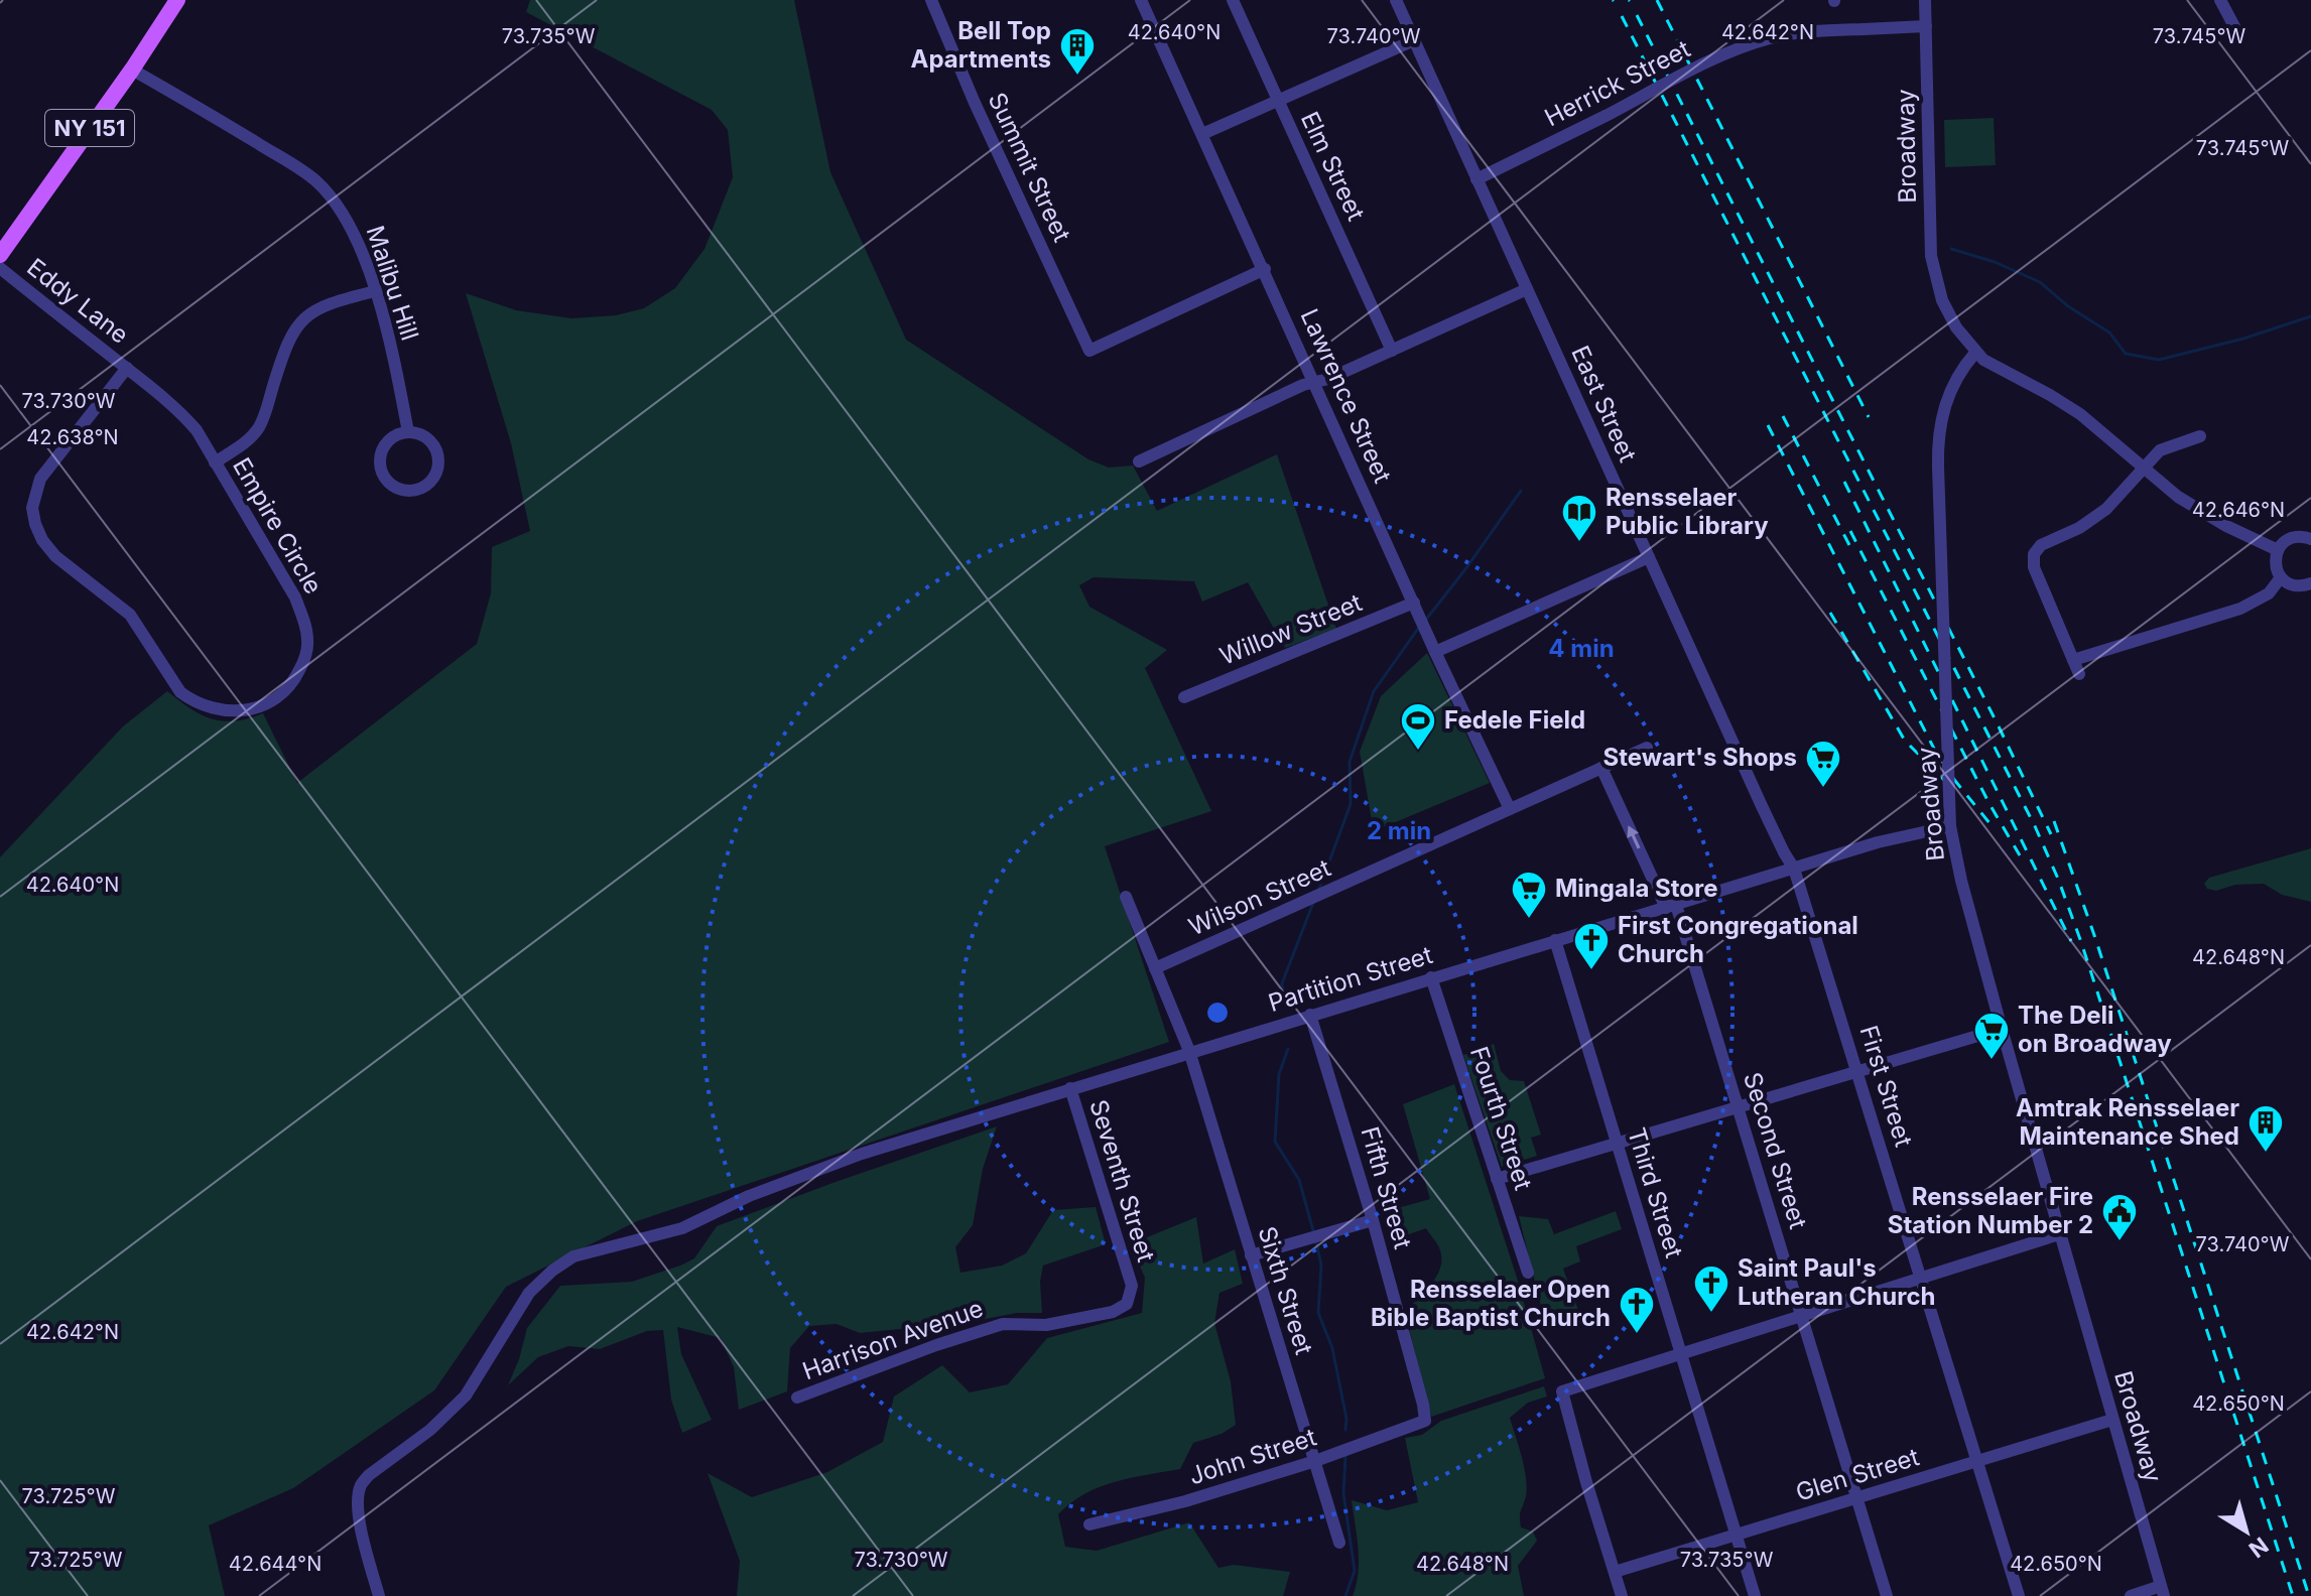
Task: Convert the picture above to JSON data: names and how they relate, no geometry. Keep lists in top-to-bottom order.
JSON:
{
  "streets": {
    "main road": ["NY 151"],
    "street": [
      "Herrick Street",
      "Broadway",
      "Elm Street",
      "Summit Street",
      "Malibu Hill",
      "Eddy Lane",
      "Lawrence Street",
      "East Street",
      "Empire Circle",
      "Willow Street",
      "Wilson Street",
      "Partition Street",
      "First Street",
      "Fourth Street",
      "Second Street",
      "Seventh Street",
      "Fifth Street",
      "Third Street",
      "Sixth Street",
      "Harrison Avenue",
      "John Street",
      "Glen Street"
    ]
  },
  "crossings": [
    ["Herrick Street", "Broadway"],
    ["Herrick Street", "East Street"],
    ["NY 151", "Malibu Hill"],
    ["Broadway", "Partition Street"],
    ["Broadway", "Glen Street"],
    ["Summit Street", "Lawrence Street"],
    ["Eddy Lane", "Empire Circle"],
    ["Lawrence Street", "Willow Street"],
    ["Lawrence Street", "Wilson Street"],
    ["East Street", "Partition Street"],
    ["East Street", "First Street"],
    ["Wilson Street", "Second Street"],
    ["Wilson Street", "Sixth Street"],
    ["Partition Street", "First Street"],
    ["Partition Street", "Fourth Street"],
    ["Partition Street", "Second Street"],
    ["Partition Street", "Seventh Street"],
    ["Partition Street", "Fifth Street"],
    ["Partition Street", "Third Street"],
    ["Partition Street", "Sixth Street"],
    ["First Street", "Glen Street"],
    ["Second Street", "Glen Street"],
    ["Seventh Street", "Harrison Avenue"],
    ["Fifth Street", "John Street"],
    ["Third Street", "Glen Street"],
    ["Sixth Street", "John Street"]
  ],
  "places": {
    "building": ["Bell Top Apartments", "Amtrak Rensselaer Maintenance Shed"],
    "library": ["Rensselaer Public Library"],
    "sports": ["Fedele Field"],
    "supermarket": ["Stewart's Shops", "Mingala Store", "The Deli on Broadway"],
    "church": ["First Congregational Church", "Saint Paul's Lutheran Church", "Rensselaer Open Bible Baptist Church"],
    "public building": ["Rensselaer Fire Station Number 2"]
  },
  "north": "bottom right",
  "coordinates": [
    "42.640°N",
    "42.642°N",
    "73.735°W",
    "73.740°W",
    "73.745°W",
    "73.730°W",
    "42.638°N",
    "42.646°N",
    "42.648°N",
    "42.650°N",
    "73.725°W",
    "42.644°N"
  ],
  "rings": ["4 min", "2 min"]
}
